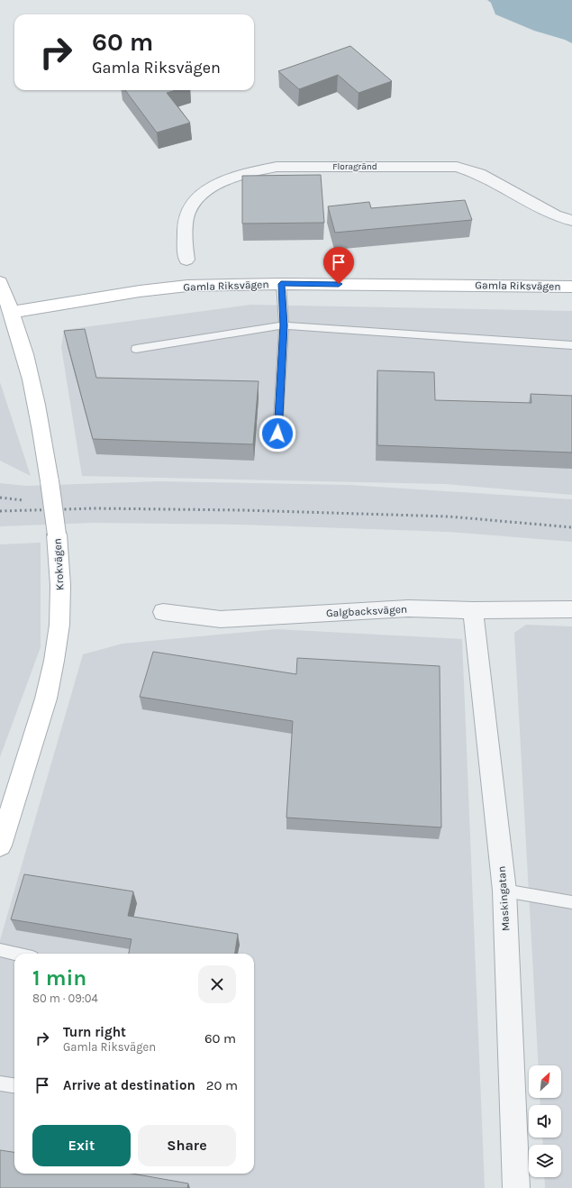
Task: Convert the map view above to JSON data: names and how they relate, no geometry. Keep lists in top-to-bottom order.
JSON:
{
  "streets": {
    "street": [
      "Floragränd",
      "Gamla Riksvägen",
      "Krokvägen",
      "Galgbacksvägen",
      "Maskingatan"
    ]
  },
  "crossings": [
    ["Gamla Riksvägen", "Krokvägen"],
    ["Galgbacksvägen", "Maskingatan"]
  ],
  "north": "top right",
  "page": {
    "turn": ["60 m", "Gamla Riksvägen"],
    "heading": ["1 min", "80 m · 09:04"],
    "list": [
      {
        "name": "Turn right",
        "note": "Gamla Riksvägen",
        "value": "60 m"
      },
      {
        "name": "Arrive at destination",
        "value": "20 m"
      }
    ],
    "buttons": ["Exit", "Share"]
  }
}
